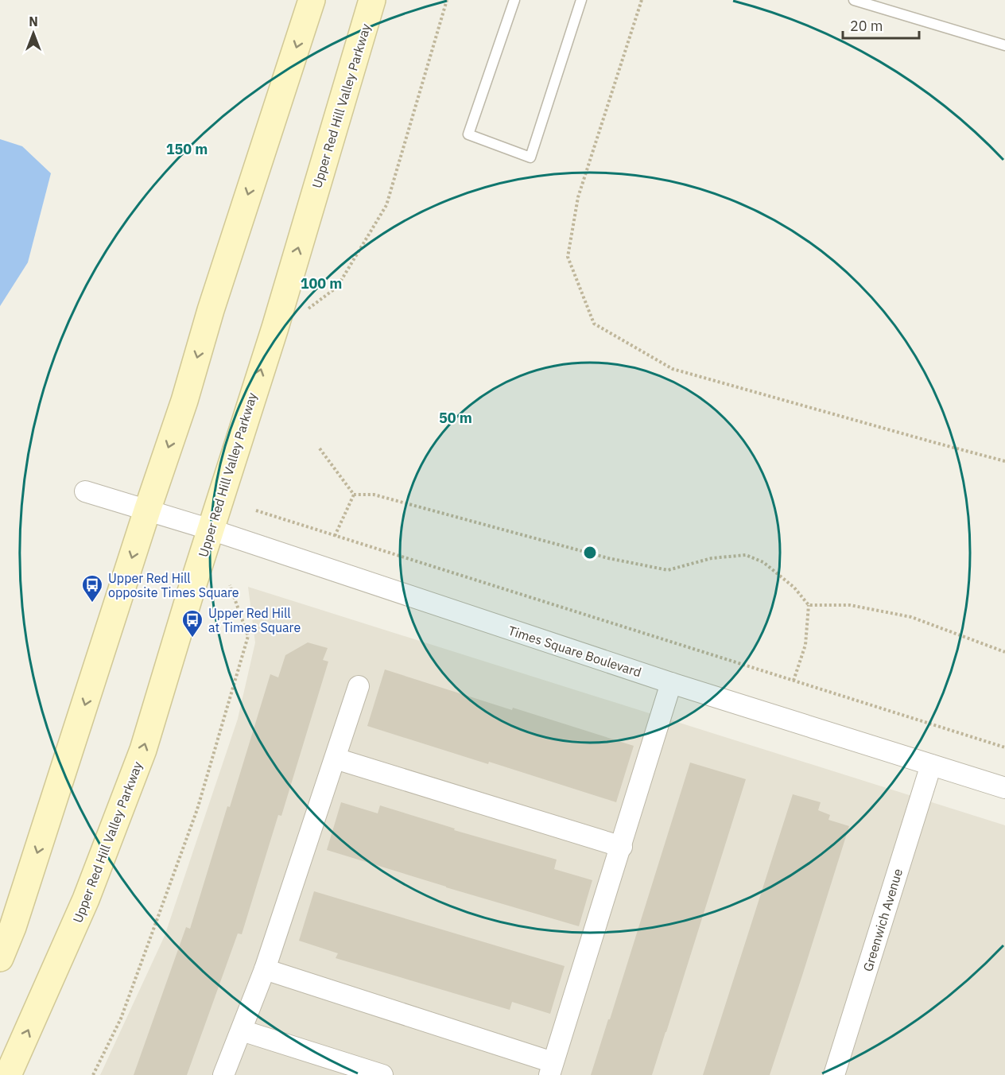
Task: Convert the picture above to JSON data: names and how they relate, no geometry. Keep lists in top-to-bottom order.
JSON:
{
  "streets": {
    "main road": ["Upper Red Hill Valley Parkway"],
    "street": ["Times Square Boulevard", "Greenwich Avenue"]
  },
  "crossings": [
    ["Upper Red Hill Valley Parkway", "Times Square Boulevard"],
    ["Times Square Boulevard", "Greenwich Avenue"]
  ],
  "places": {
    "bus stop": ["Upper Red Hill opposite Times Square", "Upper Red Hill at Times Square"]
  },
  "scale_bar": "20 m",
  "north": "top",
  "rings": ["150 m", "100 m", "50 m"]
}
